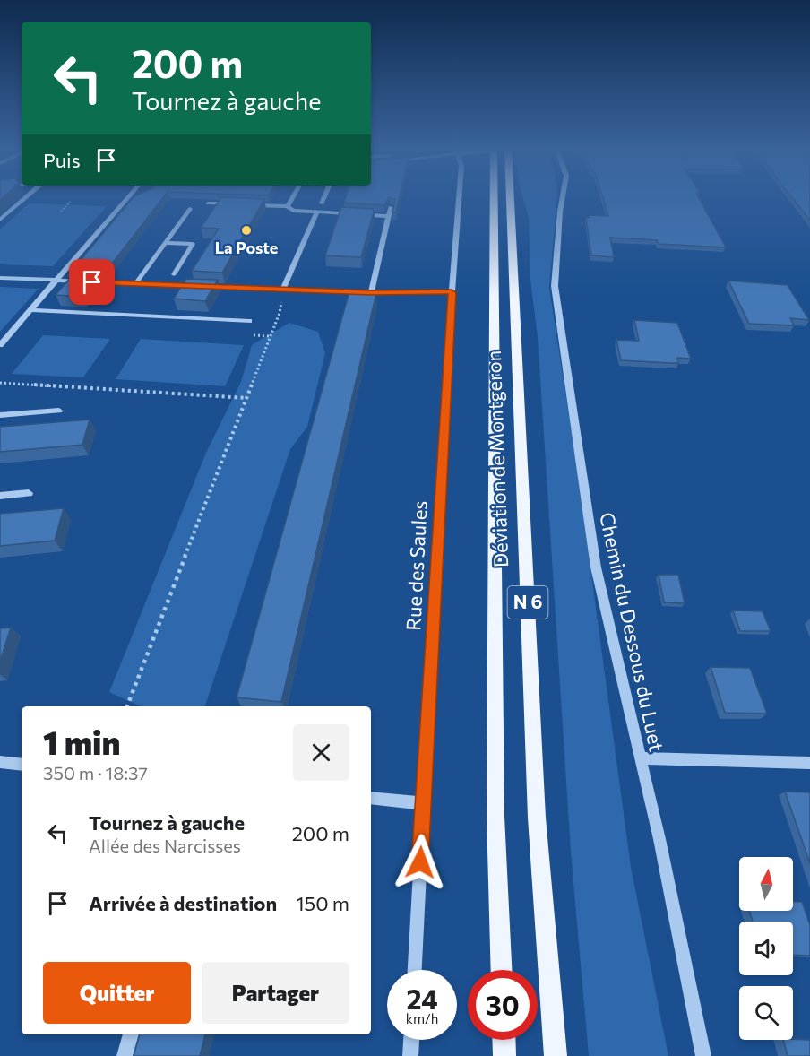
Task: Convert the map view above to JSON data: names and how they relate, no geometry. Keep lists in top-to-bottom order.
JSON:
{
  "streets": {
    "main road": ["Déviation de Montgeron", "N 6"],
    "street": ["Rue des Saules", "Chemin du Dessous du Luet"]
  },
  "places": ["La Poste"],
  "north": "top",
  "page": {
    "turn": ["200 m", "Tournez à gauche"],
    "then": "Puis",
    "heading": ["1 min", "350 m · 18:37"],
    "list": [
      {
        "name": "Tournez à gauche",
        "note": "Allée des Narcisses",
        "value": "200 m"
      },
      {
        "name": "Arrivée à destination",
        "value": "150 m"
      }
    ],
    "buttons": ["Quitter", "Partager"],
    "speed": "24 km/h",
    "limit": "30"
  }
}
